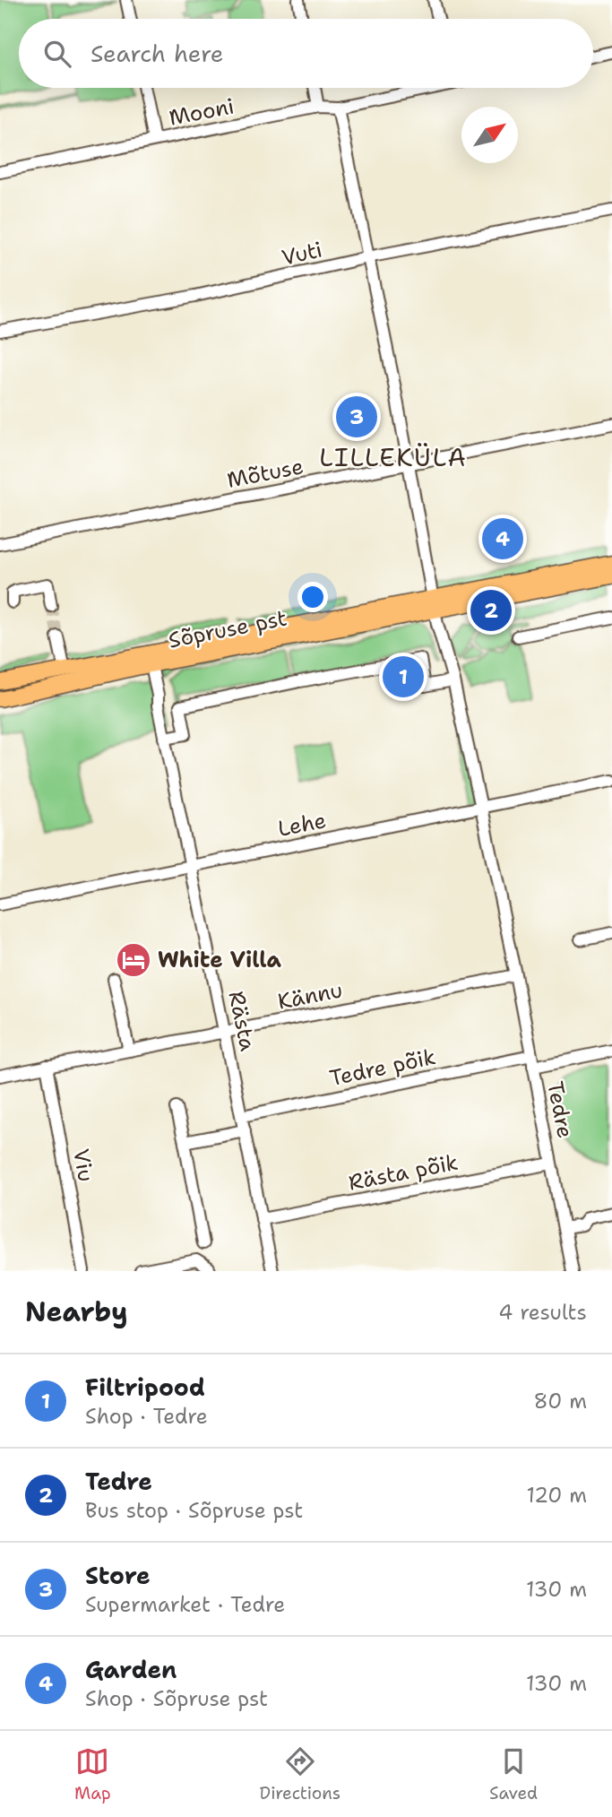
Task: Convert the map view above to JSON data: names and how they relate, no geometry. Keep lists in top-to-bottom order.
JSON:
{
  "streets": {
    "main road": ["Sõpruse pst"],
    "street": [
      "Mooni",
      "Vuti",
      "Mõtuse",
      "Lehe",
      "Kännu",
      "Rästa",
      "Tedre põik",
      "Tedre",
      "Viu",
      "Rästa põik"
    ]
  },
  "crossings": [
    ["Mooni", "Tedre"],
    ["Vuti", "Tedre"],
    ["Mõtuse", "Tedre"],
    ["Sõpruse pst", "Rästa"],
    ["Sõpruse pst", "Tedre"],
    ["Lehe", "Rästa"],
    ["Lehe", "Tedre"],
    ["Kännu", "Rästa"],
    ["Kännu", "Tedre"],
    ["Kännu", "Viu"],
    ["Rästa", "Tedre põik"],
    ["Rästa", "Rästa põik"],
    ["Tedre põik", "Tedre"],
    ["Tedre", "Rästa põik"]
  ],
  "districts": ["LILLEKÜLA"],
  "places": {
    "hotel": ["White Villa"]
  },
  "north": "top right",
  "page": {
    "search": "Search here",
    "pins": [
      "3",
      "4",
      "2",
      "1"
    ],
    "heading": ["Nearby", "4 results"],
    "list": [
      {
        "mark": "1",
        "name": "Filtripood",
        "note": "Shop · Tedre",
        "value": "80 m"
      },
      {
        "mark": "2",
        "name": "Tedre",
        "note": "Bus stop · Sõpruse pst",
        "value": "120 m"
      },
      {
        "mark": "3",
        "name": "Store",
        "note": "Supermarket · Tedre",
        "value": "130 m"
      },
      {
        "mark": "4",
        "name": "Garden",
        "note": "Shop · Sõpruse pst",
        "value": "130 m"
      }
    ],
    "nav": ["Map", "Directions", "Saved"]
  }
}
